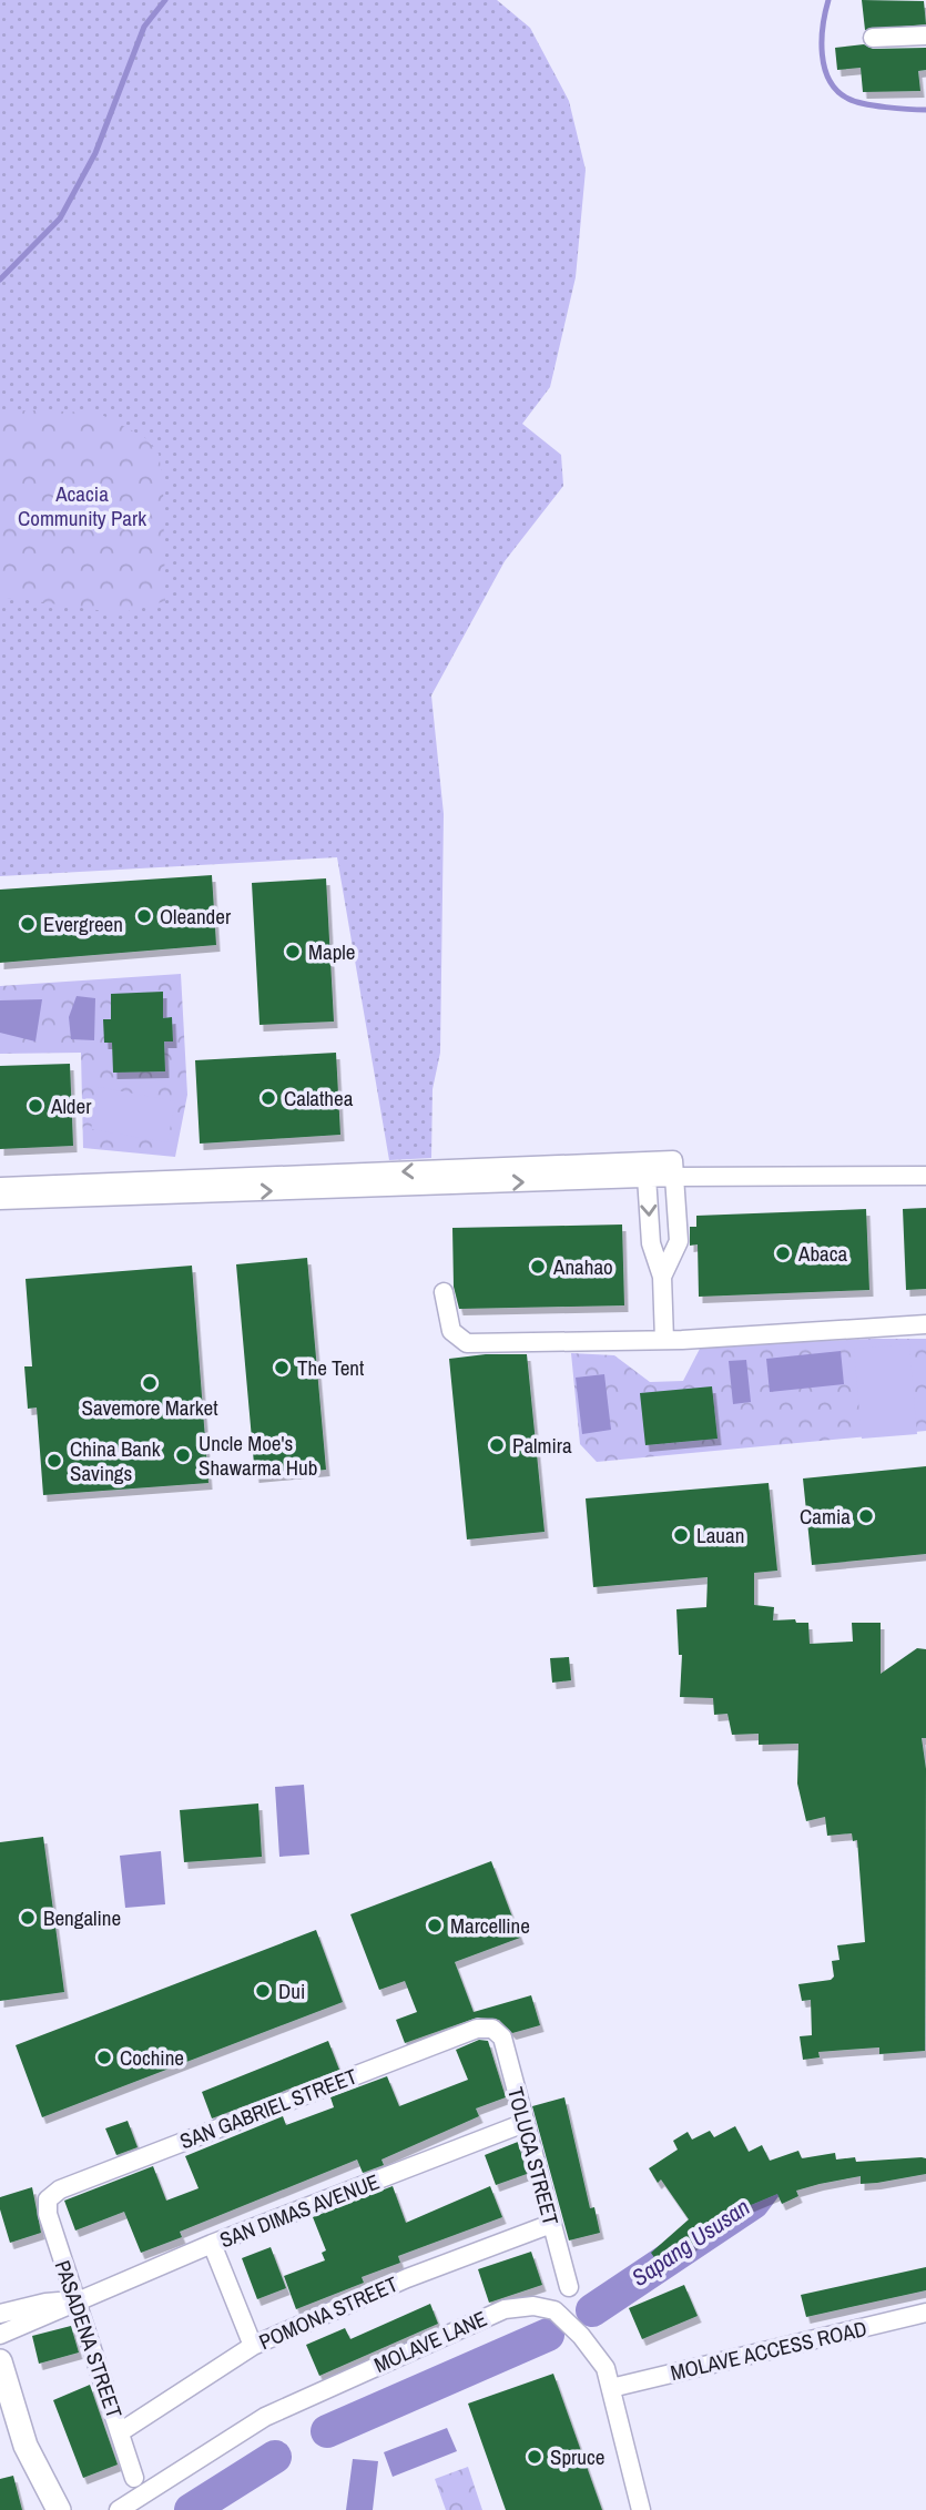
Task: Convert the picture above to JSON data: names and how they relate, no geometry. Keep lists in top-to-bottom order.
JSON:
{
  "streets": {
    "street": [
      "SAN GABRIEL STREET",
      "TOLUCA STREET",
      "SAN DIMAS AVENUE",
      "POMONA STREET",
      "PASADENA STREET",
      "MOLAVE LANE",
      "MOLAVE ACCESS ROAD"
    ]
  },
  "crossings": [
    ["SAN GABRIEL STREET", "TOLUCA STREET"],
    ["SAN GABRIEL STREET", "PASADENA STREET"],
    ["TOLUCA STREET", "SAN DIMAS AVENUE"],
    ["TOLUCA STREET", "POMONA STREET"],
    ["SAN DIMAS AVENUE", "PASADENA STREET"],
    ["POMONA STREET", "PASADENA STREET"],
    ["MOLAVE LANE", "MOLAVE ACCESS ROAD"]
  ],
  "water": ["Sapang Ususan"],
  "parks": ["Acacia Community Park"],
  "places": [
    "Oleander",
    "Evergreen",
    "Maple",
    "Calathea",
    "Alder",
    "Abaca",
    "Anahao",
    "The Tent",
    "Savemore Market",
    "Palmira",
    "Uncle Moe's Shawarma Hub",
    "China Bank Savings",
    "Camia",
    "Lauan",
    "Bengaline",
    "Marcelline",
    "Dui",
    "Cochine",
    "Spruce"
  ]
}
